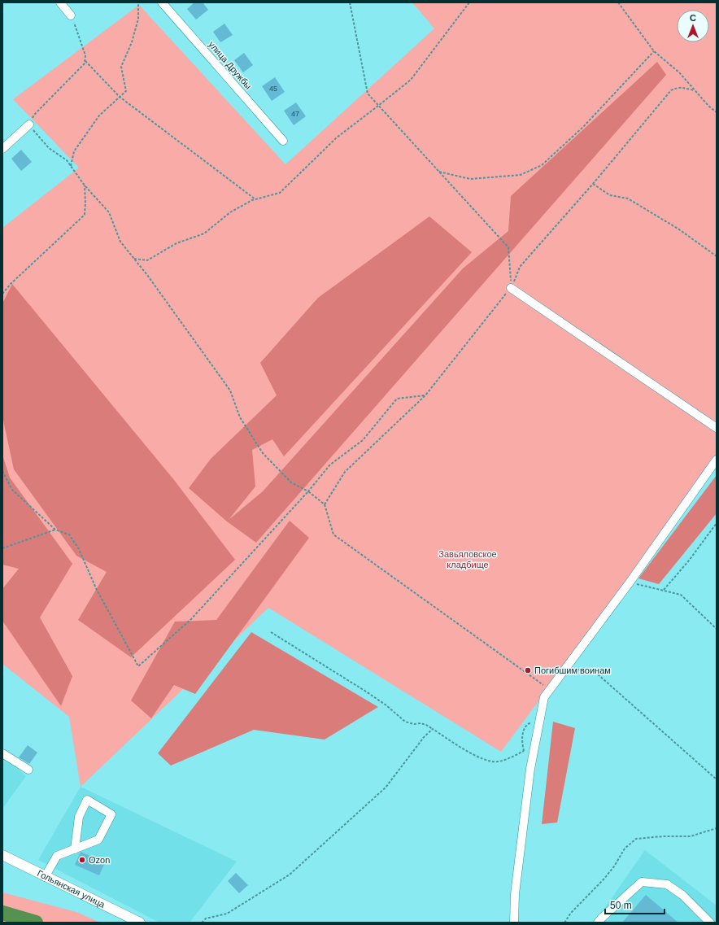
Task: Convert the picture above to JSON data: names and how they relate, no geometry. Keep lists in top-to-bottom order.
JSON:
{
  "streets": {
    "main road": ["Гольянская улица"],
    "street": ["улица Дружбы"]
  },
  "parks": ["Завьяловское кладбище"],
  "places": ["Погибшим воинам", "Ozon"],
  "house_numbers": ["45", "47"],
  "scale_bar": "50 m",
  "north": "top"
}
